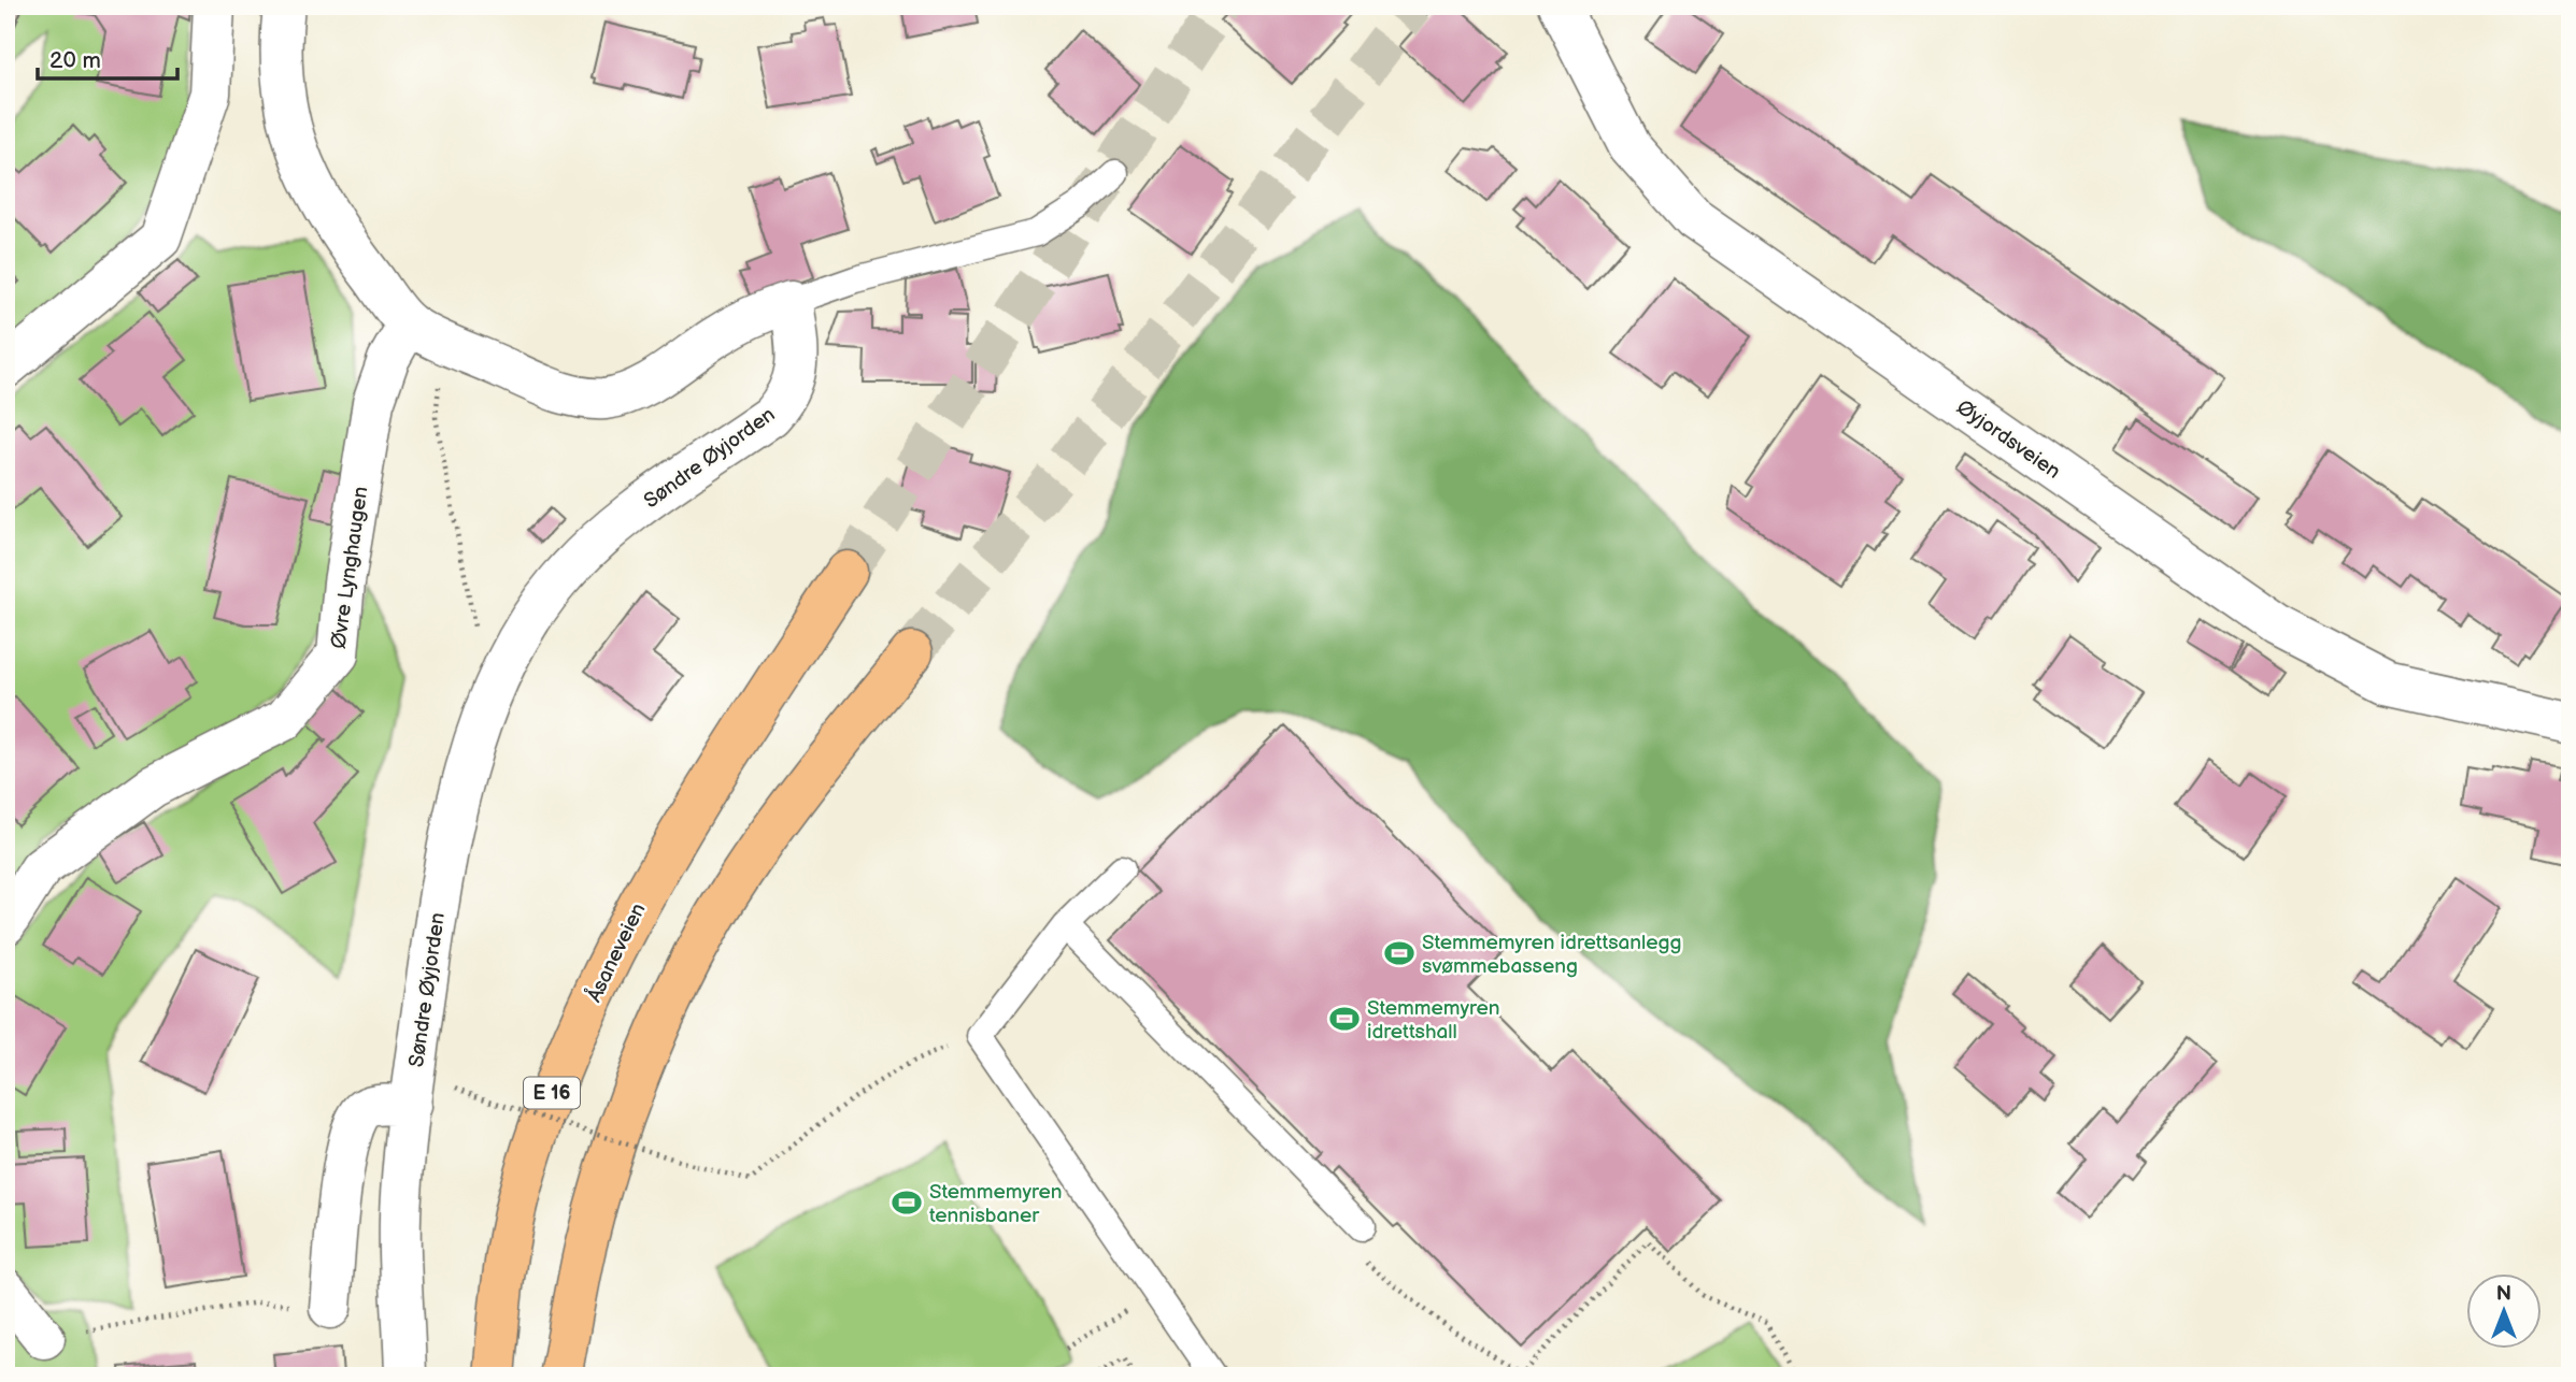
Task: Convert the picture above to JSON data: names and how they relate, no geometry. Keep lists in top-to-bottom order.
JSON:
{
  "streets": {
    "highway": ["Åsaneveien", "E 16"],
    "street": ["Øyjordsveien", "Søndre Øyjorden", "Øvre Lynghaugen"]
  },
  "places": {
    "sports": ["Stemmemyren idrettsanlegg svømmebasseng", "Stemmemyren idrettshall", "Stemmemyren tennisbaner"]
  },
  "scale_bar": "20 m",
  "north": "top"
}
